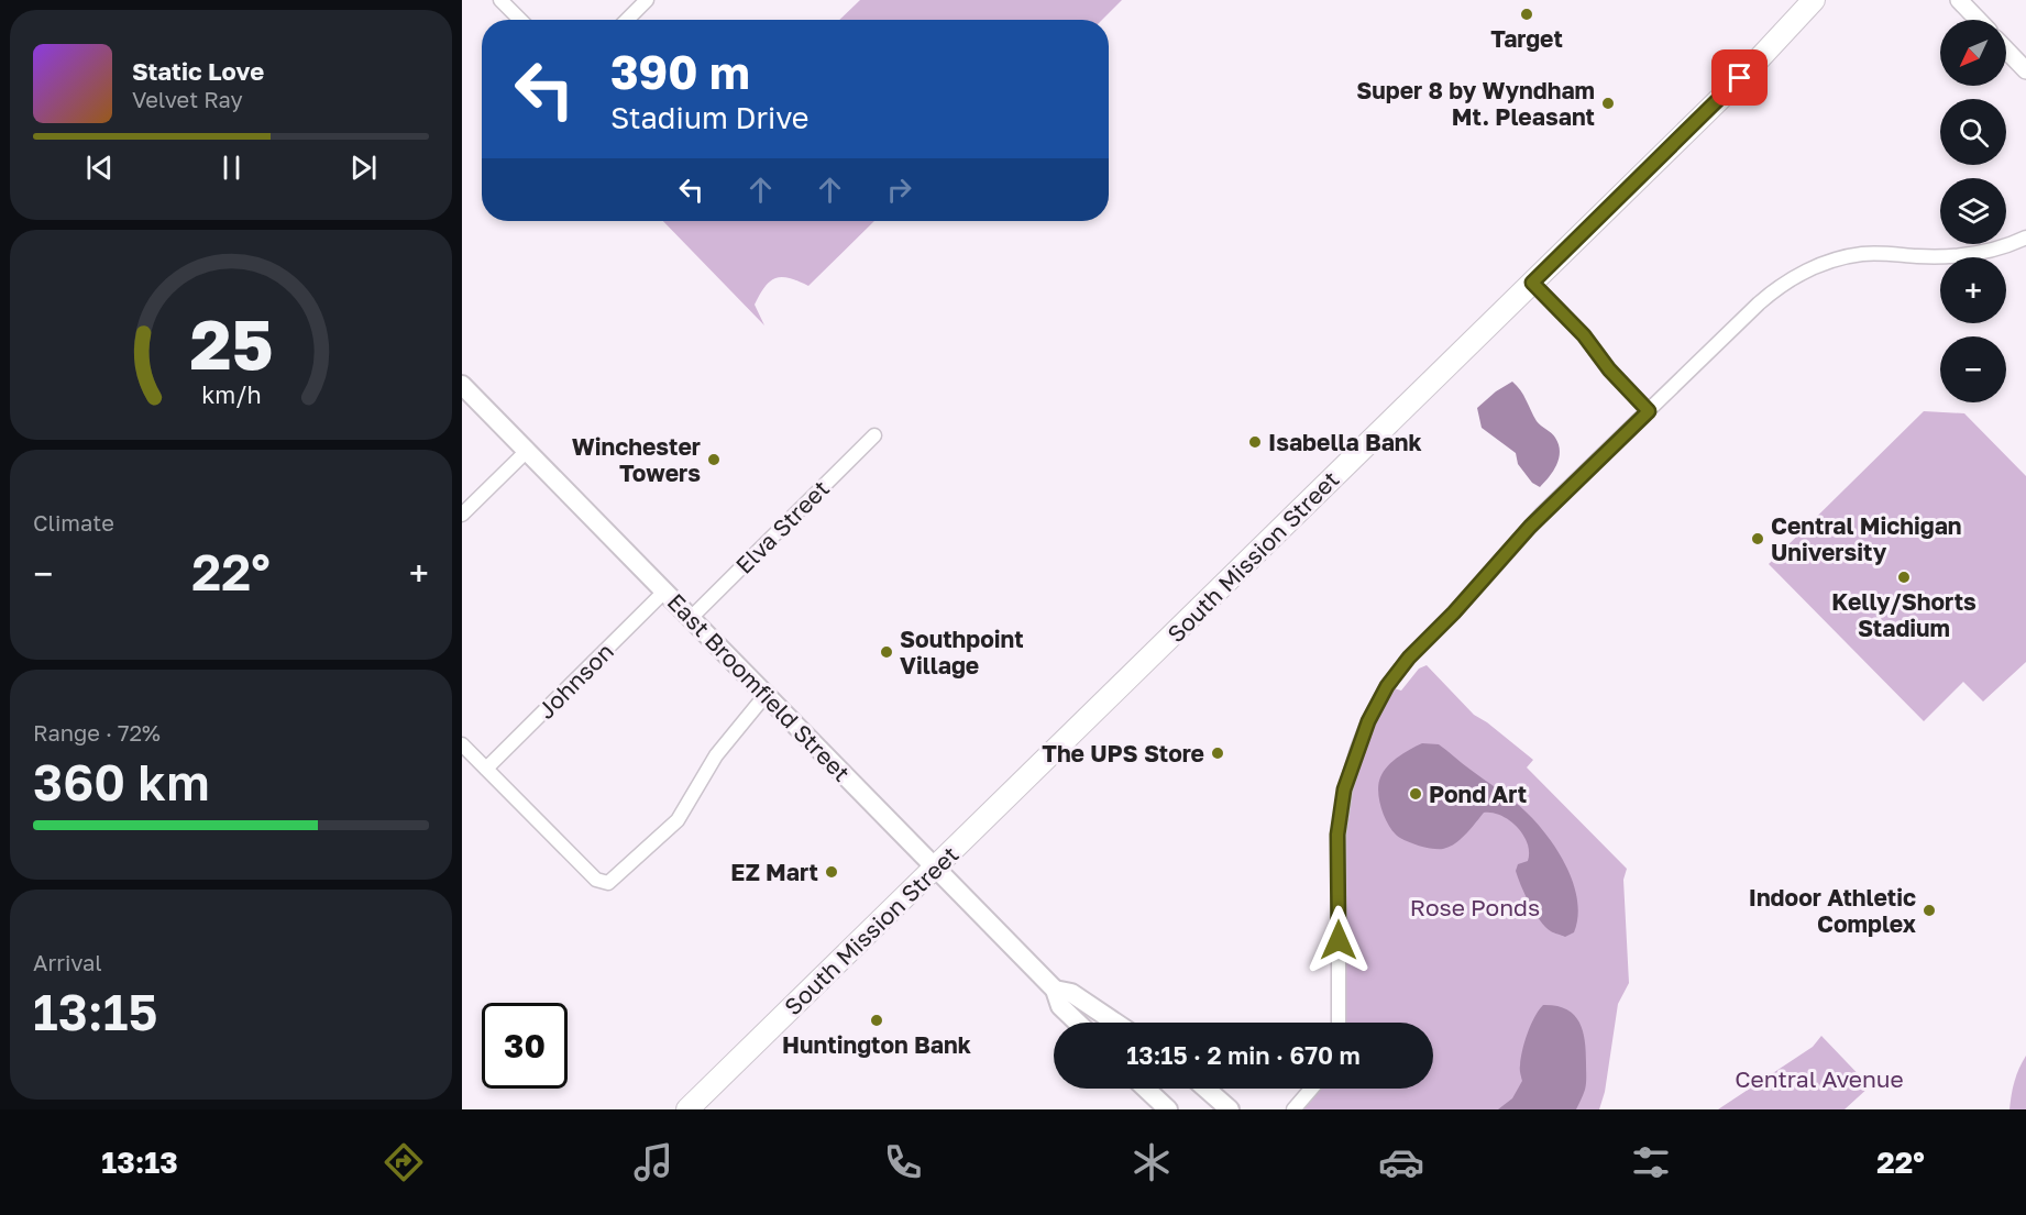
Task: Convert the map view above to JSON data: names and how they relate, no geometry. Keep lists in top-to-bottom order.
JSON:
{
  "streets": {
    "main road": ["South Mission Street", "East Broomfield Street"],
    "street": ["Elva Street", "Johnson"]
  },
  "crossings": [
    ["Elva Street", "East Broomfield Street"],
    ["South Mission Street", "East Broomfield Street"],
    ["Johnson", "East Broomfield Street"]
  ],
  "parks": ["Rose Ponds", "Central Avenue"],
  "places": [
    "Target",
    "Super 8 by Wyndham Mt. Pleasant",
    "Isabella Bank",
    "Winchester Towers",
    "Central Michigan University",
    "Kelly/Shorts Stadium",
    "Southpoint Village",
    "The UPS Store",
    "Pond Art",
    "EZ Mart",
    "Indoor Athletic Complex",
    "Huntington Bank"
  ],
  "north": "bottom left",
  "page": {
    "map_buttons": ["+", "−"],
    "turn": ["390 m", "Stadium Drive"],
    "song": ["Static Love", "Velvet Ray"],
    "tile": [
      "Climate",
      ["Range · 72%", "360 km"],
      ["Arrival", "13:15"]
    ],
    "heat": ["−", "22°", "+"],
    "limit": "30",
    "trip": "13:15 · 2 min · 670 m",
    "tabs": ["13:13", "22°"],
    "gauge": ["25", "km/h"]
  }
}
